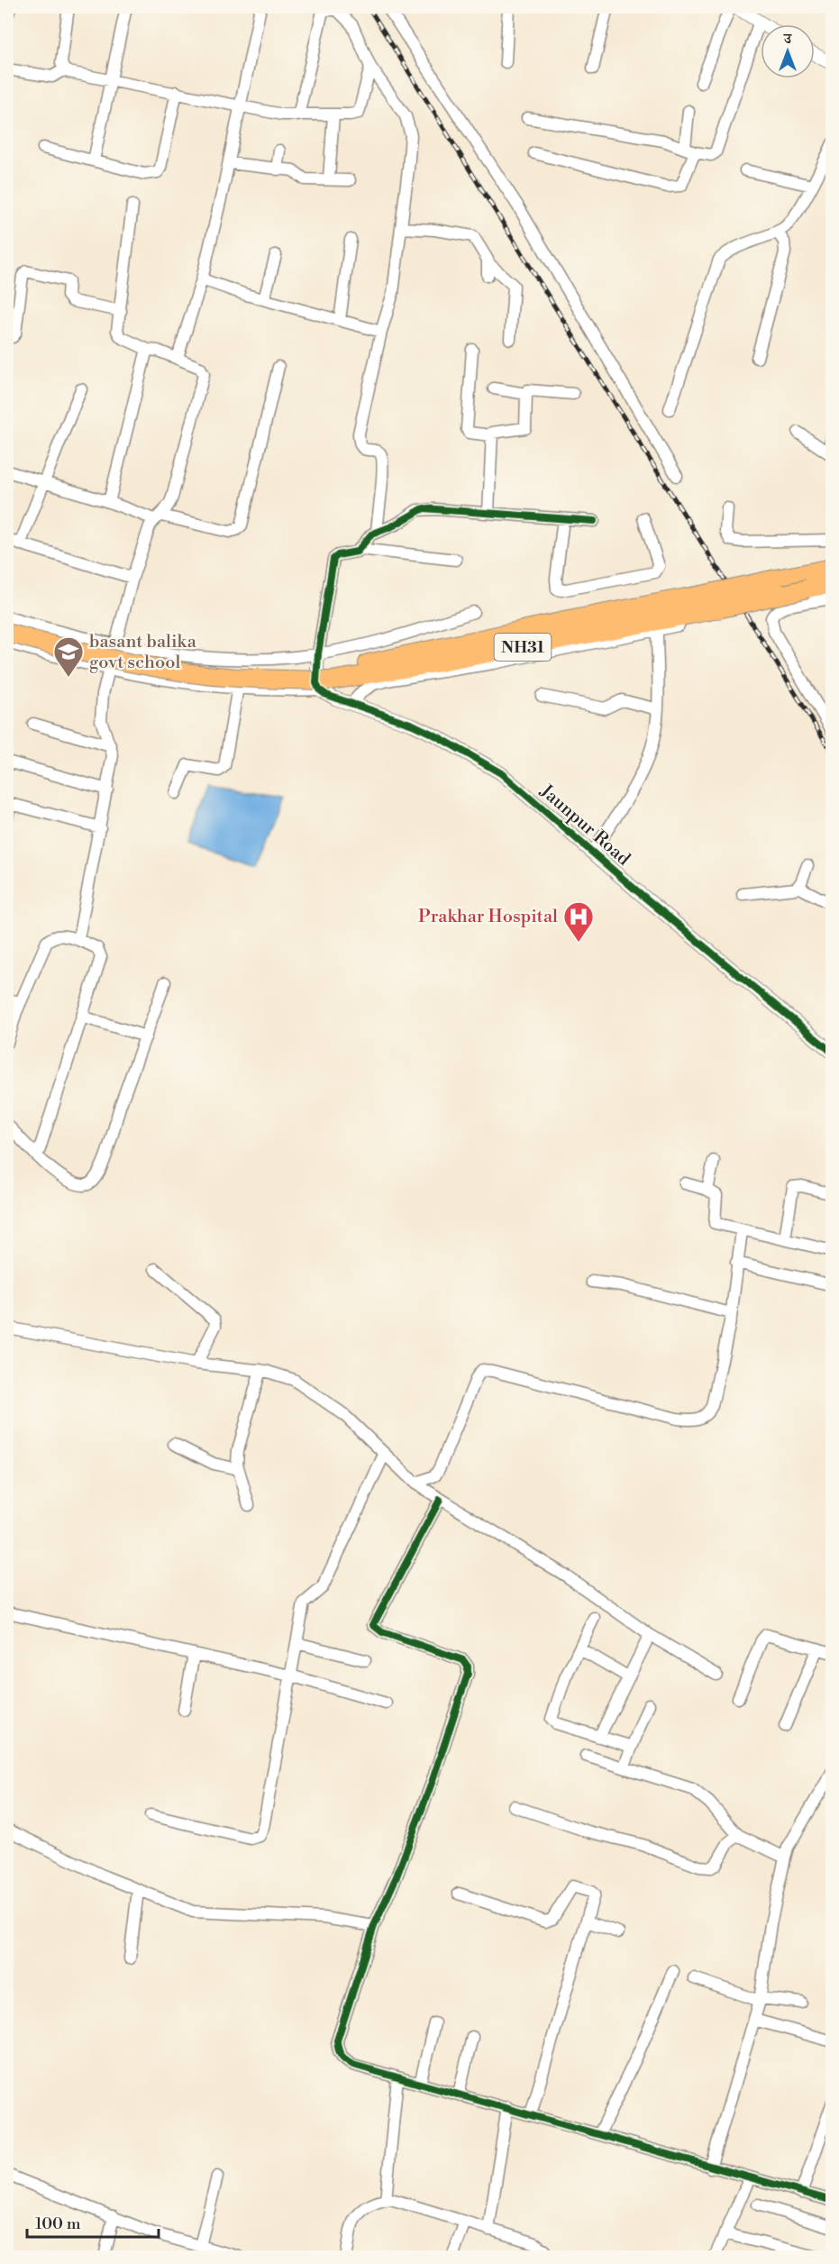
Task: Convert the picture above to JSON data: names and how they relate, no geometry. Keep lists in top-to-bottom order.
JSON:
{
  "streets": {
    "highway": ["NH31"],
    "street": ["Jaunpur Road"]
  },
  "crossings": [
    ["NH31", "Jaunpur Road"]
  ],
  "places": {
    "school or university": ["basant balika govt school"],
    "hospital": ["Prakhar Hospital"]
  },
  "scale_bar": "100 m",
  "north": "top"
}
